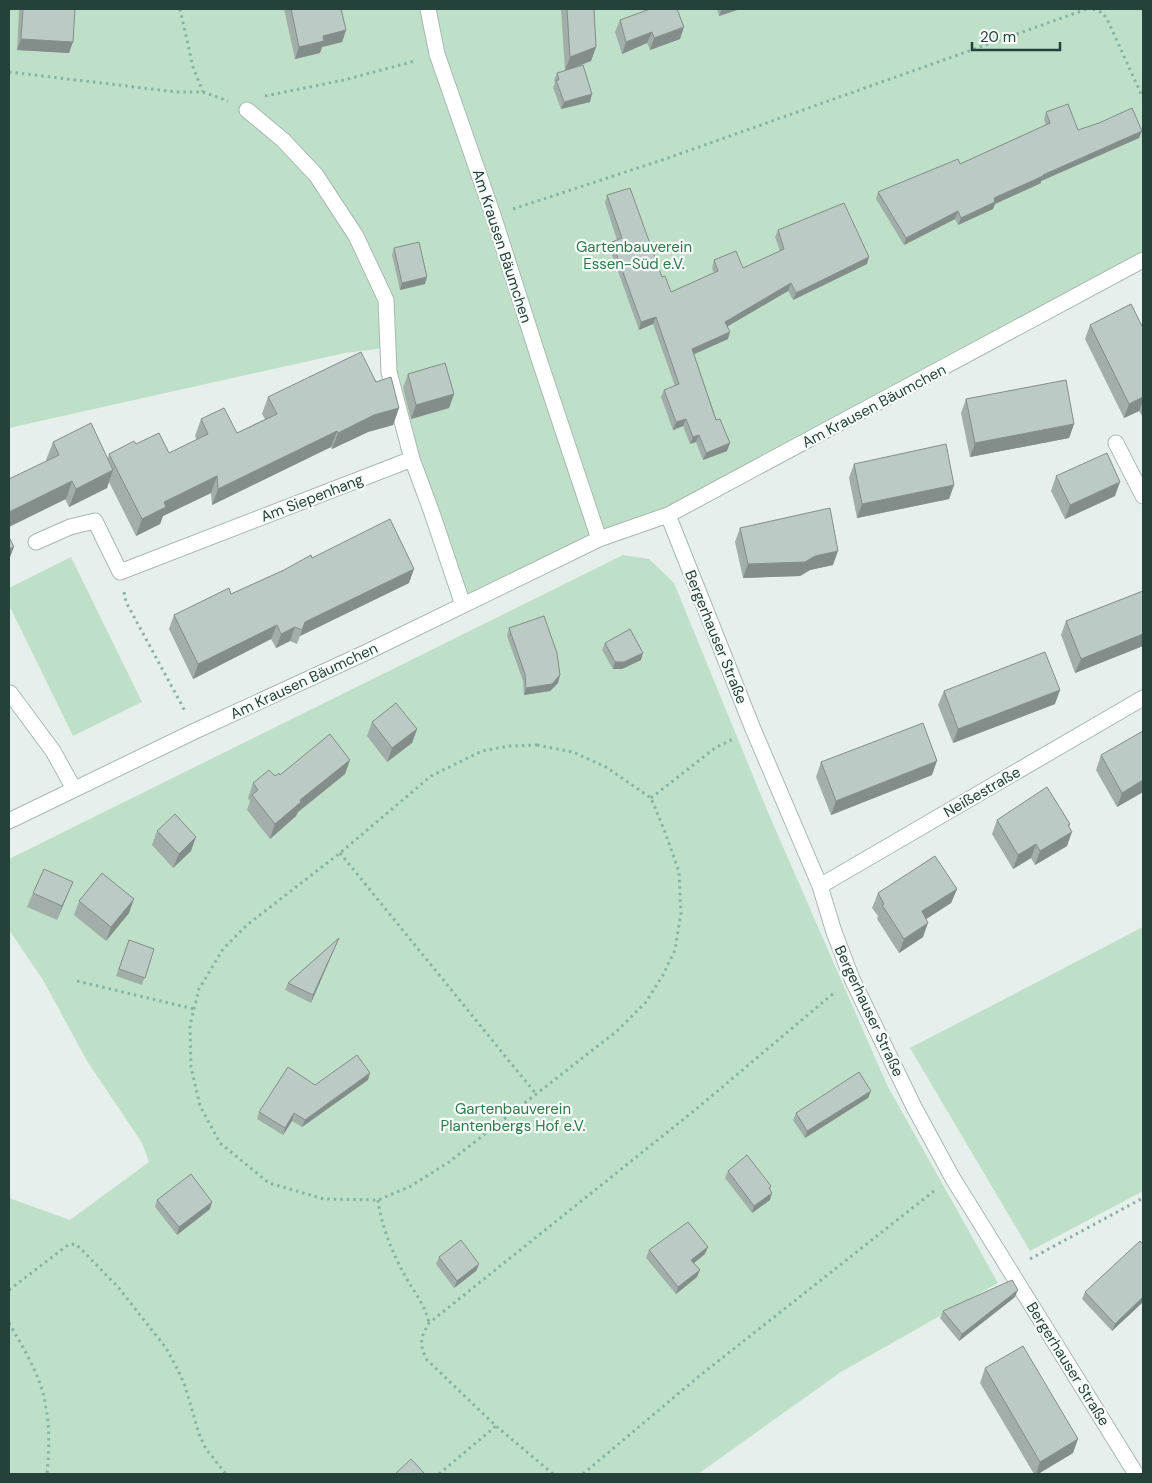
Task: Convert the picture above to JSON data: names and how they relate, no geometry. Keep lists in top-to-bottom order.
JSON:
{
  "streets": {
    "street": [
      "Am Krausen Bäumchen",
      "Am Siepenhang",
      "Bergerhauser Straße",
      "Neißestraße"
    ]
  },
  "crossings": [
    ["Am Krausen Bäumchen", "Bergerhauser Straße"],
    ["Bergerhauser Straße", "Neißestraße"]
  ],
  "parks": ["Gartenbauverein Essen-Süd e.V.", "Gartenbauverein Plantenbergs Hof e.V."],
  "scale_bar": "20 m"
}
